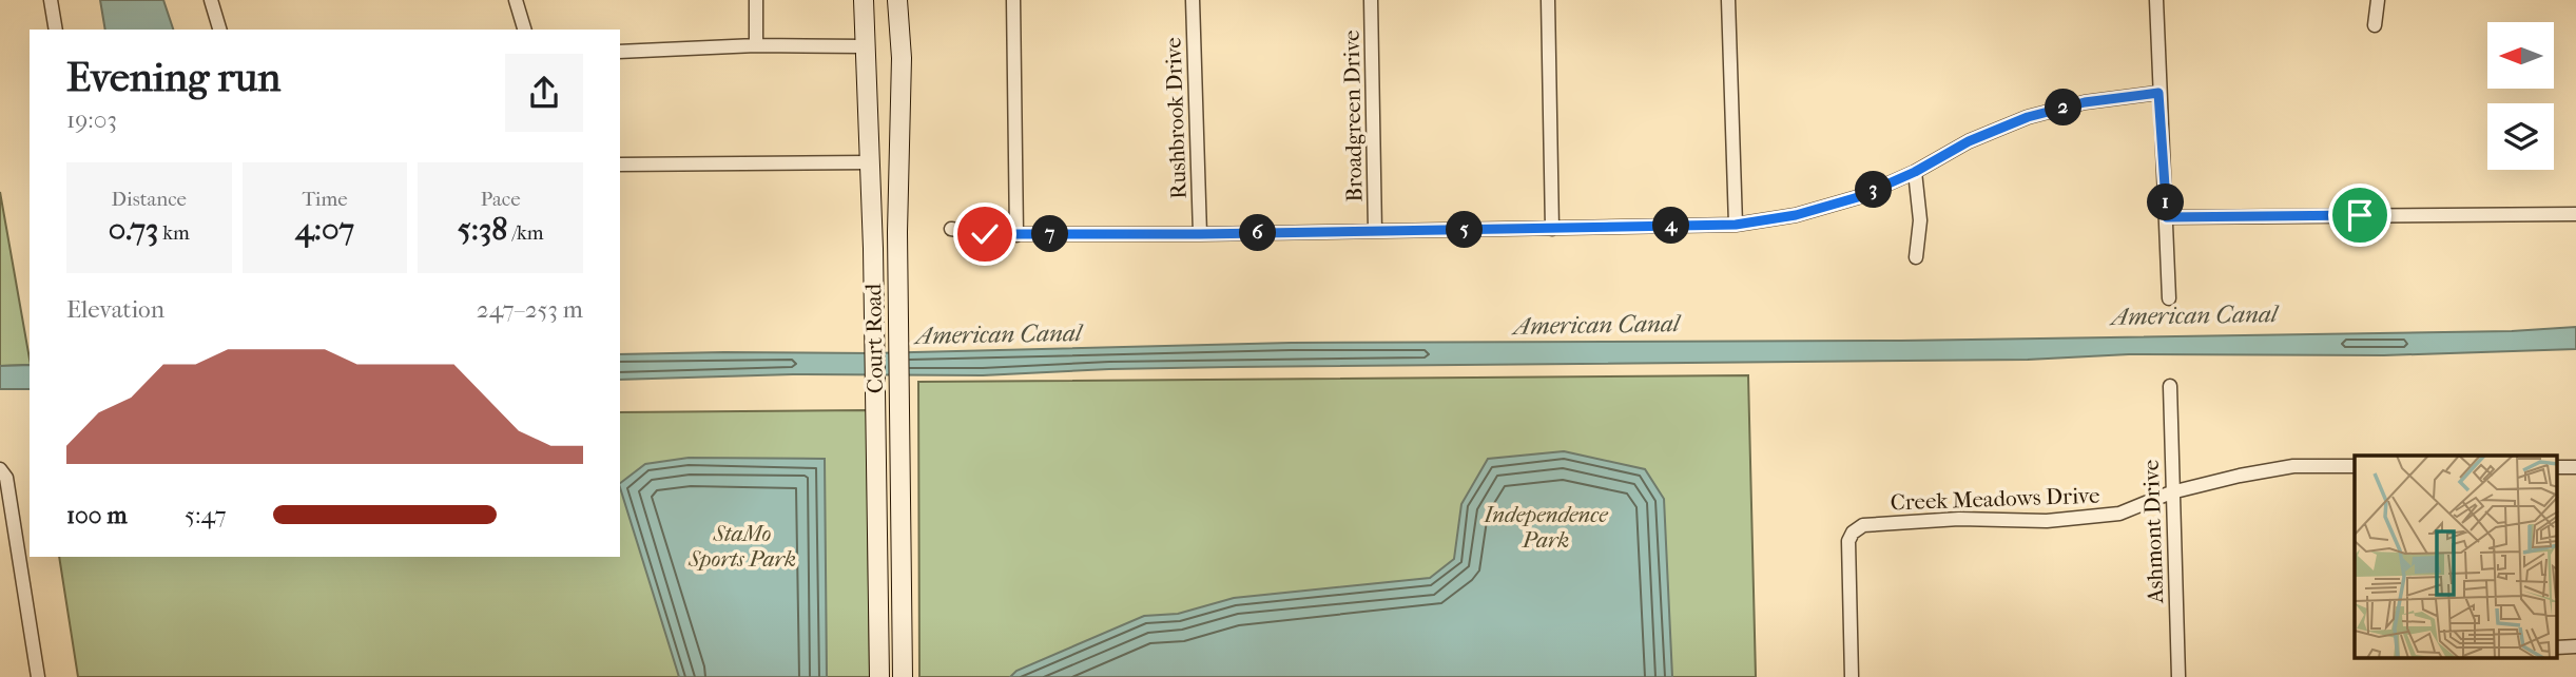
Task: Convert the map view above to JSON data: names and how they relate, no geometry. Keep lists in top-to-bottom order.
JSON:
{
  "streets": {
    "main road": ["Court Road"],
    "street": [
      "Broadgreen Drive",
      "Rushbrook Drive",
      "Creek Meadows Drive",
      "Ashmont Drive"
    ]
  },
  "crossings": [
    ["Creek Meadows Drive", "Ashmont Drive"]
  ],
  "water": ["American Canal"],
  "parks": ["Independence Park", "StaMo Sports Park"],
  "north": "left",
  "page": {
    "heading": ["Evening run", "19:03"],
    "pins": [
      "2",
      "3",
      "1",
      "4",
      "5",
      "6",
      "7"
    ],
    "stats": [
      ["Distance", "0.73 km"],
      ["Time", "4:07"],
      ["Pace", "5:38 /km"]
    ],
    "chart": ["Elevation", "247–253 m"],
    "list": [
      {
        "name": "100 m",
        "note": "5:47"
      }
    ]
  }
}
